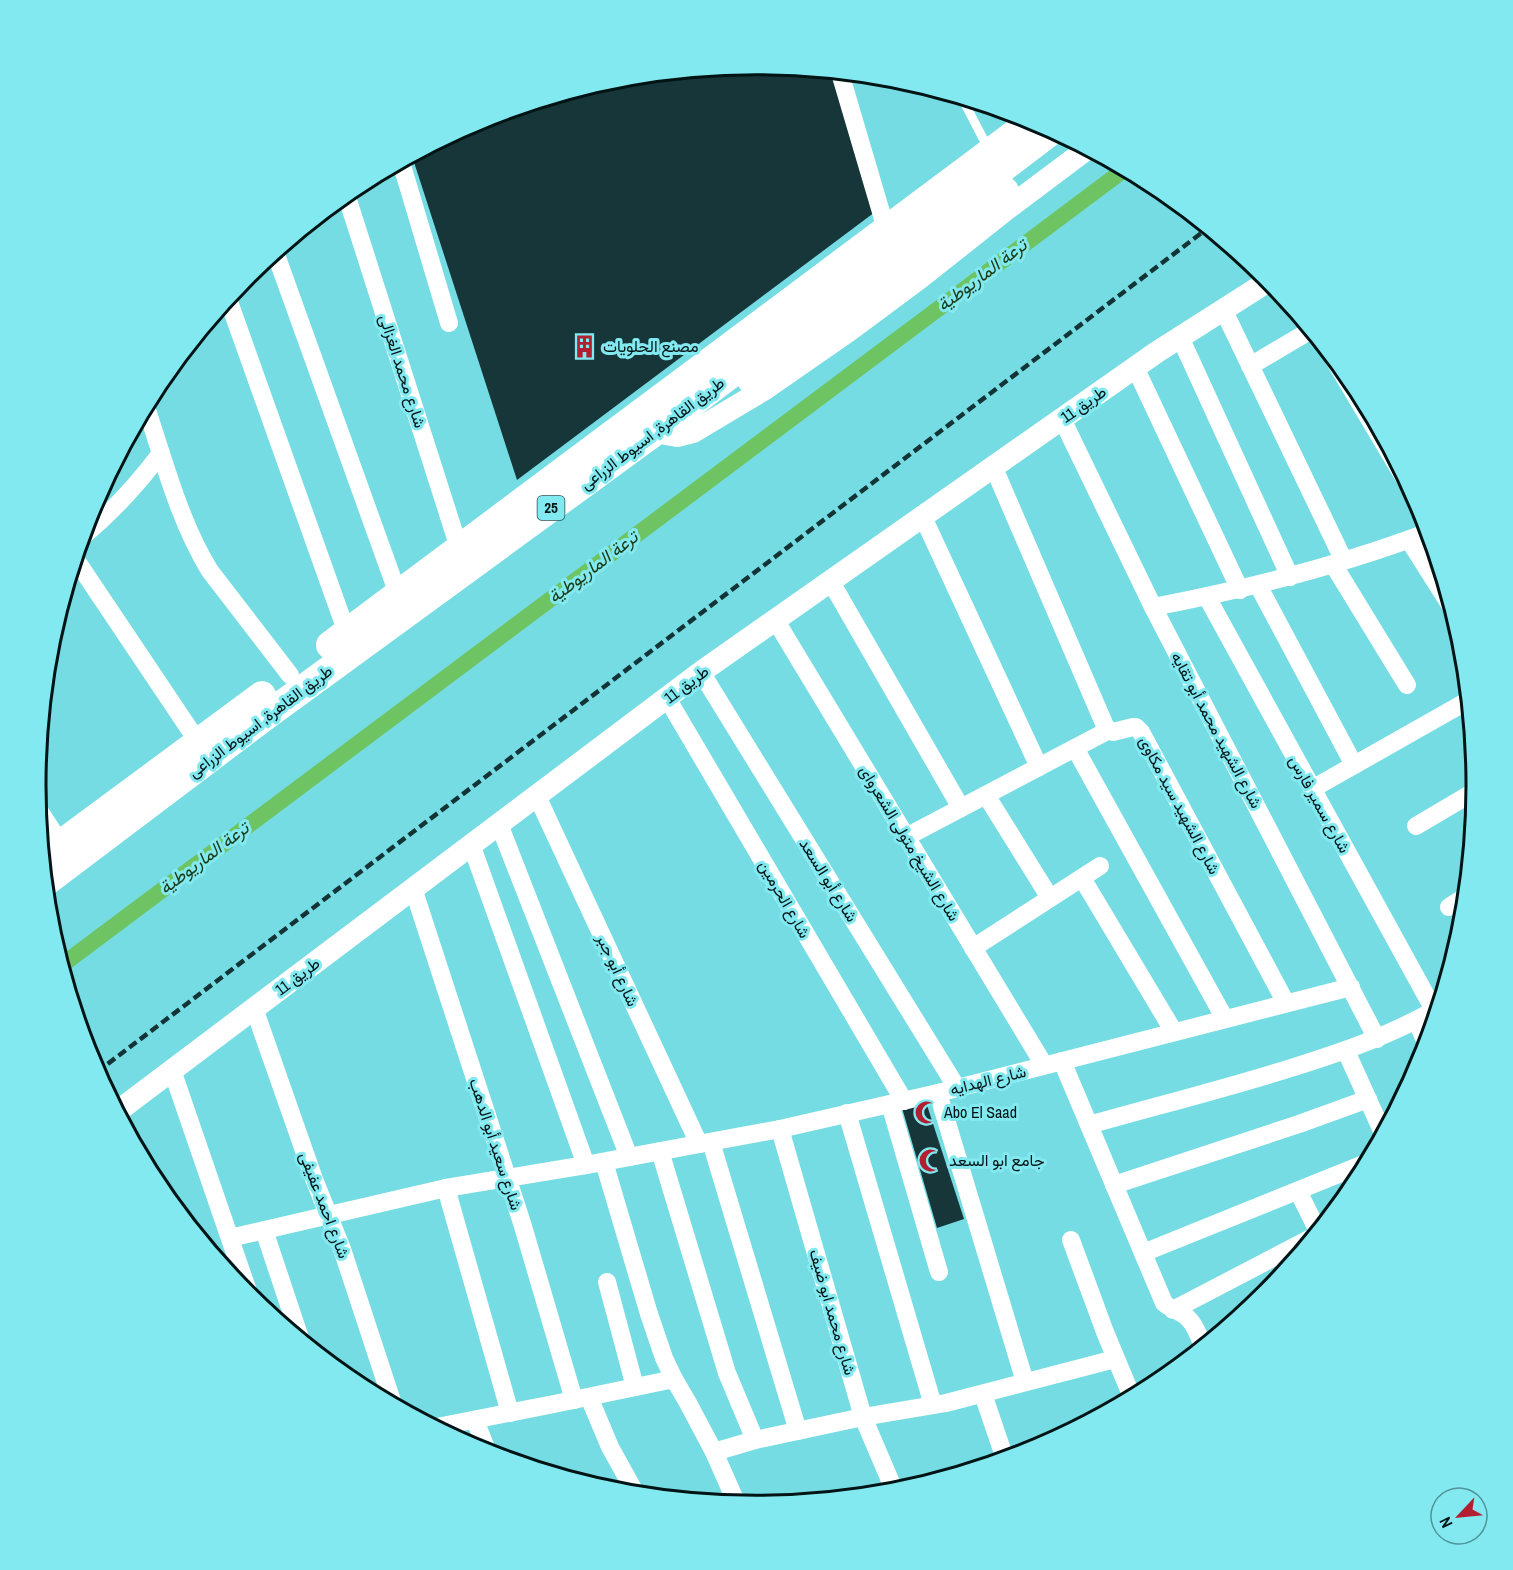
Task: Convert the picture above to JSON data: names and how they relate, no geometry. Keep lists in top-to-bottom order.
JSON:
{
  "streets": {
    "highway": ["طريق القاهرة, اسيوط الزراعى", "25"],
    "street": [
      "شارع محمد الغزالى",
      "طريق 11",
      "شارع الشهيد محمد أبو تقايه",
      "شارع سمير فارس",
      "شارع الشهيد سيد مكاوى",
      "شارع الشيخ متولى الشعرواى",
      "شارع أبو السعد",
      "شارع الحرمين",
      "شارع أبو جبر",
      "شارع الهدايه",
      "شارع سعيد أبو الدهب",
      "شارع احمد عفيفى",
      "شارع محمد ابو ضيف"
    ]
  },
  "crossings": [
    ["شارع محمد الغزالى", "طريق القاهرة, اسيوط الزراعى"],
    ["طريق 11", "شارع الشهيد محمد أبو تقايه"],
    ["طريق 11", "شارع الشيخ متولى الشعرواى"],
    ["طريق 11", "شارع أبو السعد"],
    ["طريق 11", "شارع الحرمين"],
    ["طريق 11", "شارع أبو جبر"],
    ["طريق 11", "شارع سعيد أبو الدهب"],
    ["طريق 11", "شارع احمد عفيفى"],
    ["شارع الشهيد محمد أبو تقايه", "شارع الهدايه"],
    ["شارع الشهيد سيد مكاوى", "شارع الهدايه"],
    ["شارع الشيخ متولى الشعرواى", "شارع الهدايه"],
    ["شارع أبو السعد", "شارع الهدايه"],
    ["شارع الحرمين", "شارع الهدايه"],
    ["شارع أبو جبر", "شارع الهدايه"],
    ["شارع الهدايه", "شارع سعيد أبو الدهب"],
    ["شارع الهدايه", "شارع احمد عفيفى"],
    ["شارع الهدايه", "شارع محمد ابو ضيف"]
  ],
  "water": ["ترعة الماريوطية"],
  "places": {
    "building": ["مصنع الحلويات"],
    "mosque": ["Abo El Saad", "جامع ابو السعد"]
  },
  "north": "bottom left"
}
